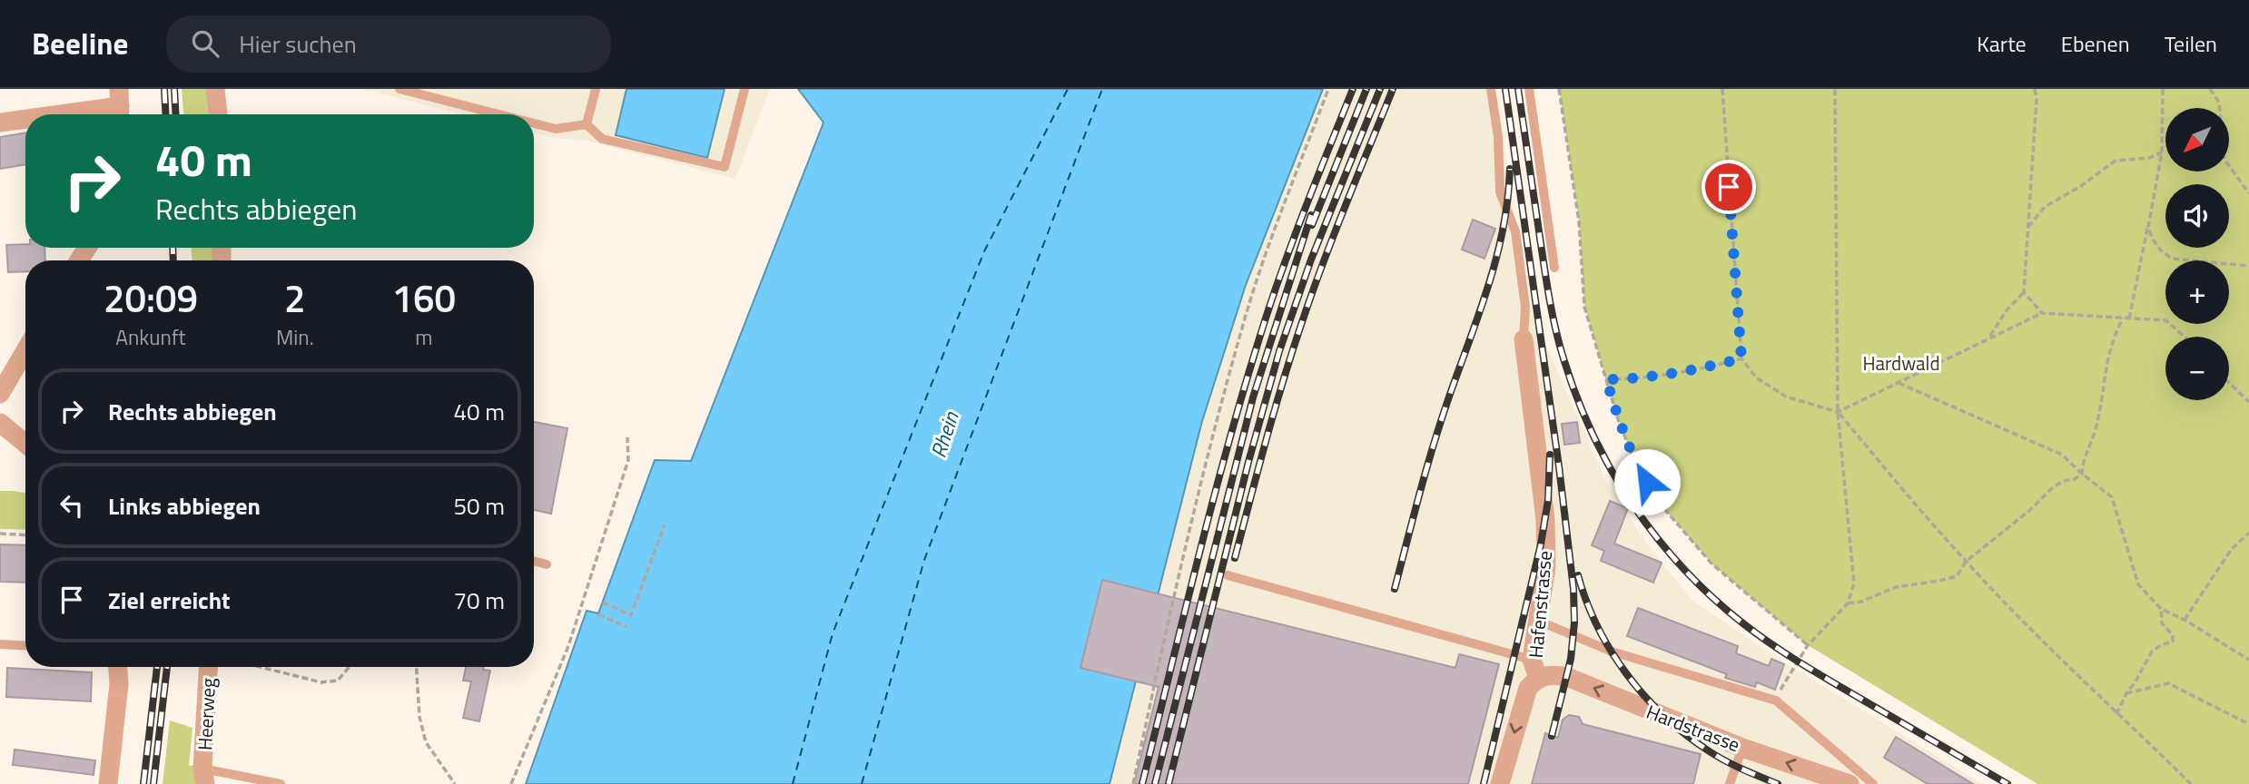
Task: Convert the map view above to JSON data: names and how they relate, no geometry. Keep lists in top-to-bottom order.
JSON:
{
  "streets": {
    "street": ["Hafenstrasse", "Heerweg", "Hardstrasse"]
  },
  "crossings": [
    ["Hafenstrasse", "Hardstrasse"]
  ],
  "one_way": ["Hardstrasse"],
  "water": ["Rhein"],
  "parks": ["Hardwald"],
  "north": "bottom left",
  "page": {
    "header": "Beeline",
    "search": "Hier suchen",
    "nav": ["Karte", "Ebenen", "Teilen"],
    "map_buttons": ["+", "−"],
    "turn": ["40 m", "Rechts abbiegen"],
    "eta": [
      "20:09",
      "Ankunft",
      "2",
      "Min.",
      "160",
      "m"
    ],
    "list": [
      {
        "name": "Rechts abbiegen",
        "value": "40 m"
      },
      {
        "name": "Links abbiegen",
        "value": "50 m"
      },
      {
        "name": "Ziel erreicht",
        "value": "70 m"
      }
    ]
  }
}
